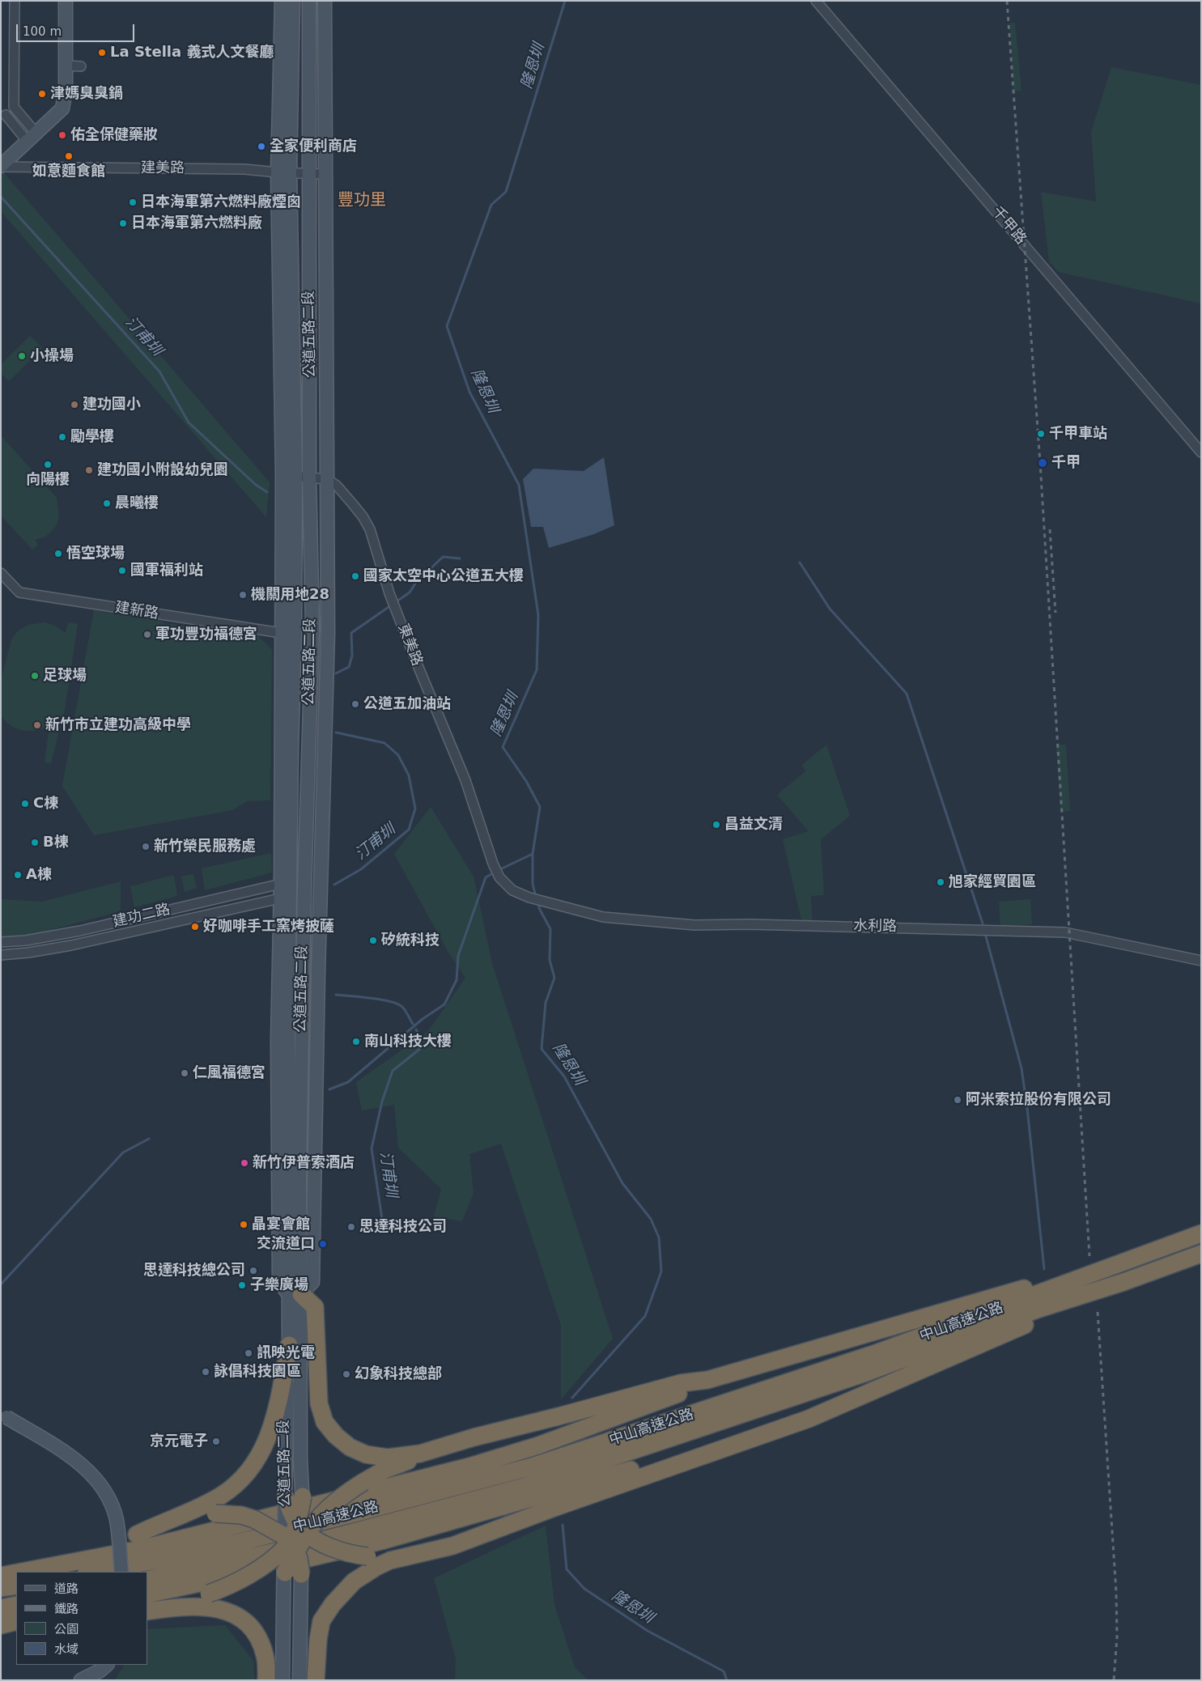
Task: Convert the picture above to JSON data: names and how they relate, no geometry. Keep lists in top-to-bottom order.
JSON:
{
  "streets": {
    "highway": ["中山高速公路"],
    "street": [
      "建美路",
      "千甲路",
      "公道五路二段",
      "建新路",
      "東美路",
      "建功二路",
      "水利路"
    ]
  },
  "crossings": [
    ["建美路", "公道五路二段"],
    ["公道五路二段", "建新路"],
    ["公道五路二段", "東美路"],
    ["公道五路二段", "建功二路"],
    ["東美路", "水利路"]
  ],
  "districts": ["豐功里"],
  "water": ["隆恩圳", "汀甫圳"],
  "places": [
    "La Stella 義式人文餐廳",
    "津媽臭臭鍋",
    "佑全保健藥妝",
    "全家便利商店",
    "如意麵食館",
    "日本海軍第六燃料廠煙囪",
    "日本海軍第六燃料廠",
    "小操場",
    "建功國小",
    "千甲車站",
    "勵學樓",
    "千甲",
    "向陽樓",
    "建功國小附設幼兒園",
    "晨曦樓",
    "悟空球場",
    "國軍福利站",
    "國家太空中心公道五大樓",
    "機關用地28",
    "軍功豐功福德宮",
    "足球場",
    "公道五加油站",
    "新竹市立建功高級中學",
    "C棟",
    "昌益文清",
    "B棟",
    "新竹榮民服務處",
    "A棟",
    "旭家經貿園區",
    "好咖啡手工窯烤披薩",
    "矽統科技",
    "南山科技大樓",
    "仁風福德宮",
    "阿米索拉股份有限公司",
    "新竹伊普索酒店",
    "晶宴會館",
    "思達科技公司",
    "交流道口",
    "思達科技總公司",
    "子樂廣場",
    "訊映光電",
    "詠倡科技園區",
    "幻象科技總部",
    "京元電子"
  ],
  "legend": [
    "道路",
    "鐵路",
    "公園",
    "水域"
  ],
  "scale_bar": "100 m"
}
